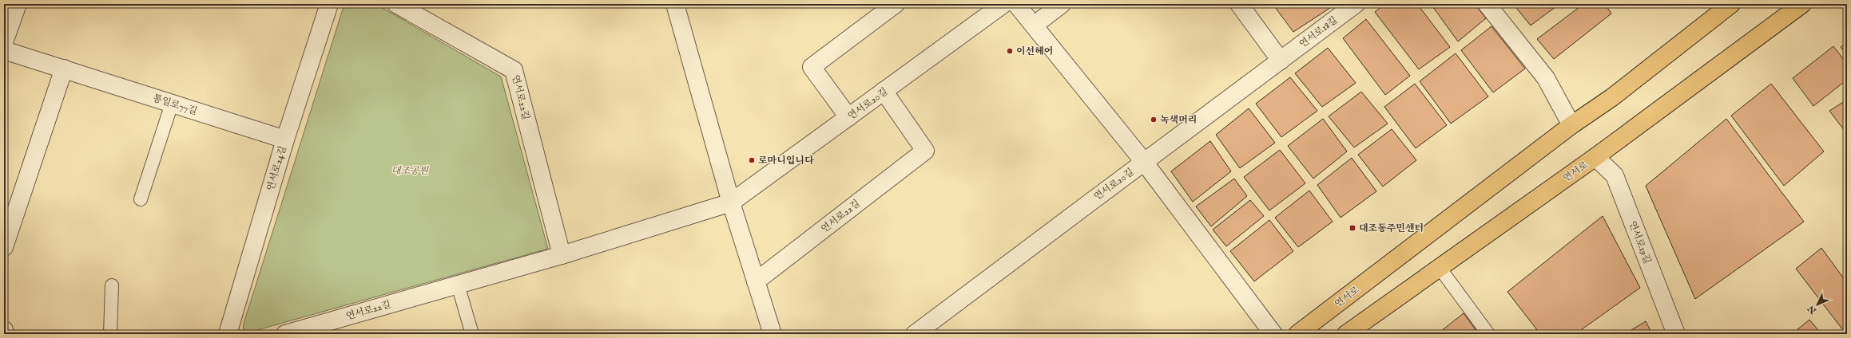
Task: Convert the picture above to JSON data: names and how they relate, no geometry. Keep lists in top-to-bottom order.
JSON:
{
  "streets": {
    "main road": ["연서로"],
    "street": [
      "연서로18길",
      "연서로22길",
      "연서로20길",
      "통일로77길",
      "연서로24길",
      "연서로19길"
    ]
  },
  "crossings": [
    ["연서로18길", "연서로20길"],
    ["연서로22길", "연서로20길"],
    ["통일로77길", "연서로24길"],
    ["연서로", "연서로19길"]
  ],
  "parks": ["대조공원"],
  "places": {
    "other": ["이선헤어", "녹색머리", "로마니입니다"],
    "transit": ["대조동주민센터"]
  },
  "north": "bottom left"
}
